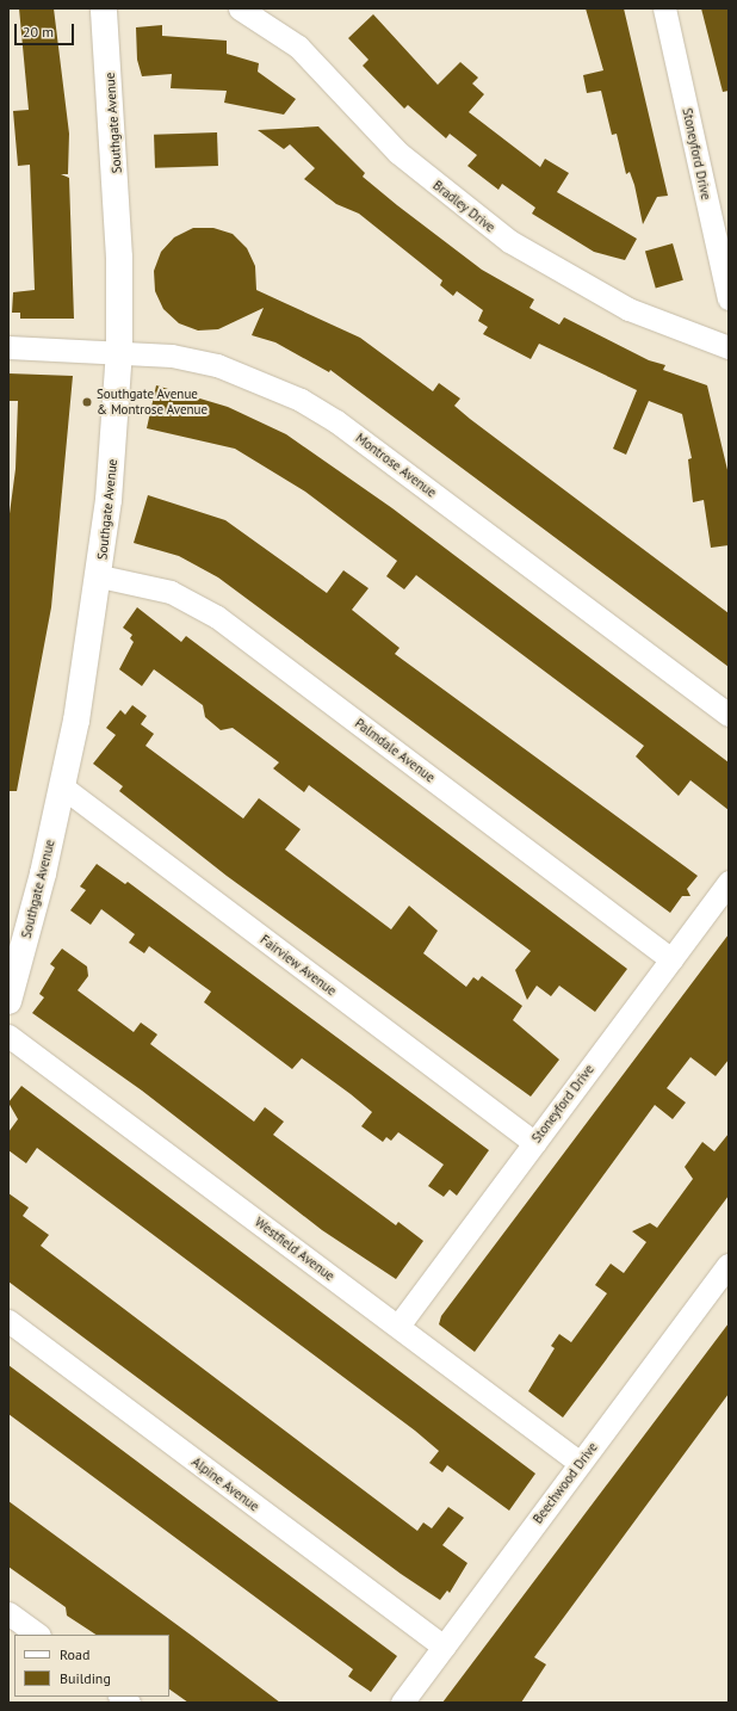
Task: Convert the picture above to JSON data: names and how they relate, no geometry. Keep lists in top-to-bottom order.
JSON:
{
  "streets": {
    "street": [
      "Southgate Avenue",
      "Stoneyford Drive",
      "Bradley Drive",
      "Montrose Avenue",
      "Palmdale Avenue",
      "Fairview Avenue",
      "Westfield Avenue",
      "Beechwood Drive",
      "Alpine Avenue"
    ]
  },
  "crossings": [
    ["Southgate Avenue", "Montrose Avenue"],
    ["Southgate Avenue", "Palmdale Avenue"],
    ["Southgate Avenue", "Fairview Avenue"],
    ["Stoneyford Drive", "Palmdale Avenue"],
    ["Stoneyford Drive", "Fairview Avenue"],
    ["Stoneyford Drive", "Westfield Avenue"],
    ["Westfield Avenue", "Beechwood Drive"],
    ["Beechwood Drive", "Alpine Avenue"]
  ],
  "places": ["Southgate Avenue & Montrose Avenue"],
  "legend": ["Road", "Building"],
  "scale_bar": "20 m"
}
